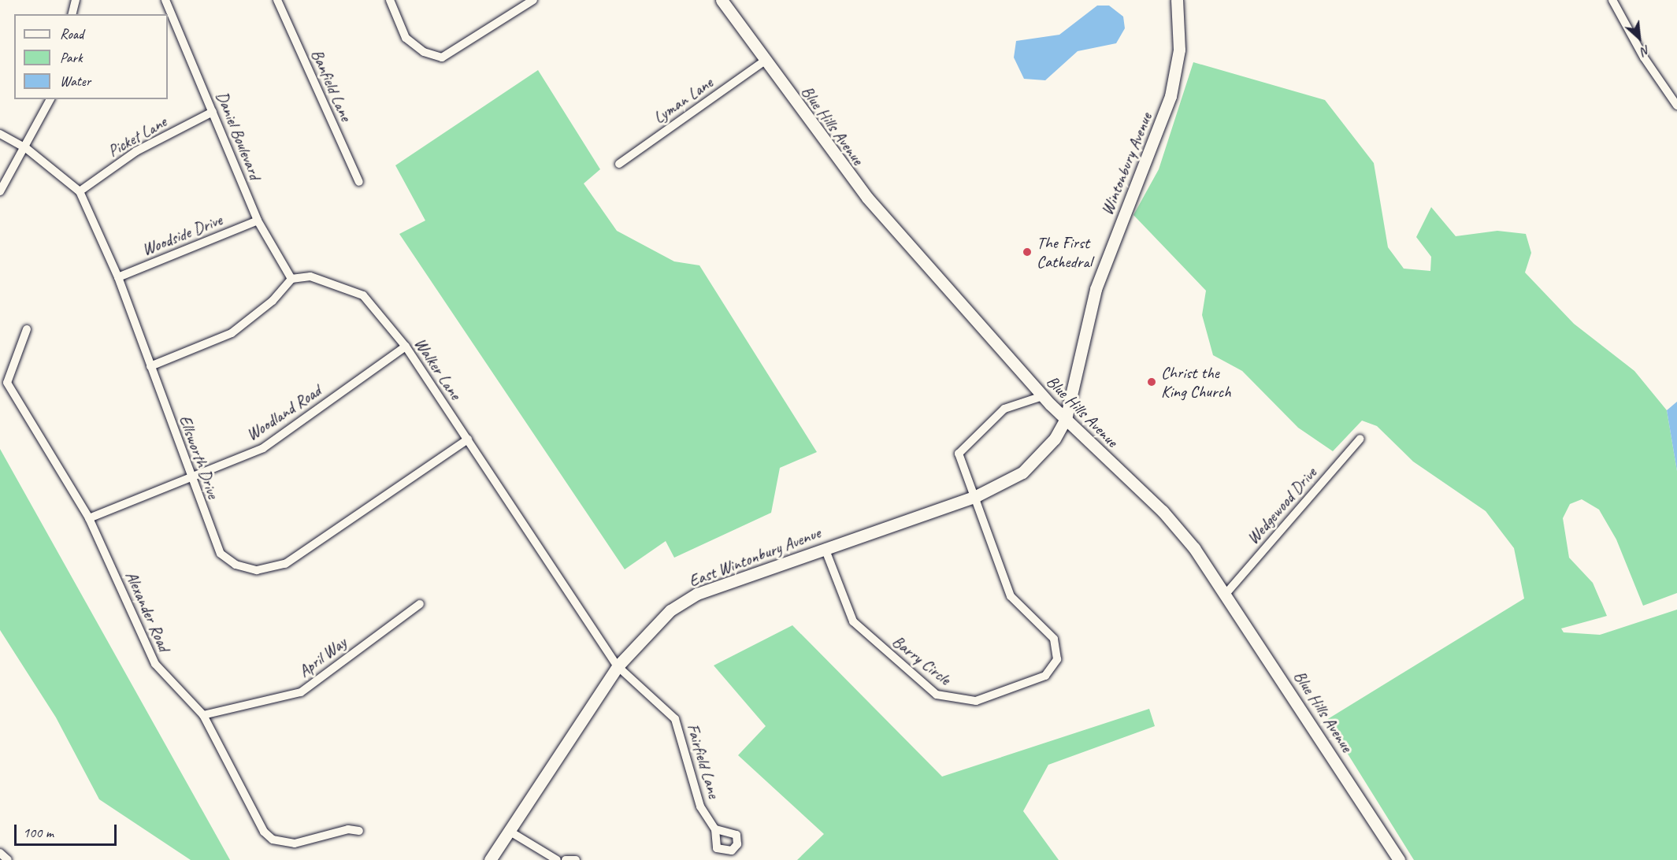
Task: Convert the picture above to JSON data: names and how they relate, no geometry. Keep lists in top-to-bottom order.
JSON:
{
  "streets": {
    "main road": ["Blue Hills Avenue", "Wintonbury Avenue", "East Wintonbury Avenue"],
    "street": [
      "Banfield Lane",
      "Lyman Lane",
      "Daniel Boulevard",
      "Picket Lane",
      "Woodside Drive",
      "Walker Lane",
      "Woodland Road",
      "Ellsworth Drive",
      "Wedgewood Drive",
      "Alexander Road",
      "April Way",
      "Barry Circle",
      "Fairfield Lane"
    ]
  },
  "crossings": [
    ["Lyman Lane", "Blue Hills Avenue"],
    ["Blue Hills Avenue", "Wintonbury Avenue"],
    ["Blue Hills Avenue", "Wedgewood Drive"],
    ["Blue Hills Avenue", "East Wintonbury Avenue"],
    ["Daniel Boulevard", "Picket Lane"],
    ["Daniel Boulevard", "Woodside Drive"],
    ["Daniel Boulevard", "Walker Lane"],
    ["Picket Lane", "Ellsworth Drive"],
    ["Wintonbury Avenue", "East Wintonbury Avenue"],
    ["Woodside Drive", "Ellsworth Drive"],
    ["Walker Lane", "Woodland Road"],
    ["Walker Lane", "Ellsworth Drive"],
    ["Walker Lane", "East Wintonbury Avenue"],
    ["Walker Lane", "Fairfield Lane"],
    ["Woodland Road", "Ellsworth Drive"],
    ["Woodland Road", "Alexander Road"],
    ["East Wintonbury Avenue", "Barry Circle"],
    ["East Wintonbury Avenue", "Fairfield Lane"],
    ["Alexander Road", "April Way"]
  ],
  "places": ["The First Cathedral", "Christ the King Church"],
  "legend": ["Road", "Park", "Water"],
  "scale_bar": "100 m",
  "north": "bottom right"
}
